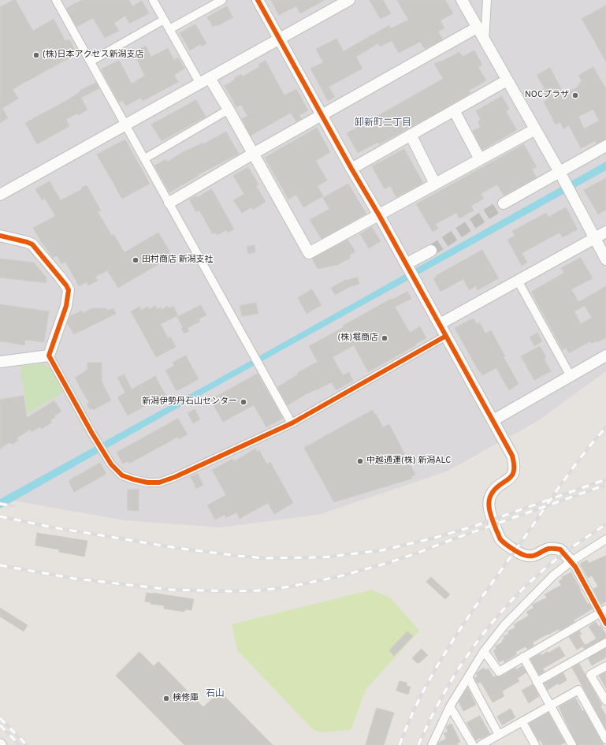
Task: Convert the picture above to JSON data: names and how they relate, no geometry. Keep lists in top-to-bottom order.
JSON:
{
  "districts": ["卸新町二丁目", "石山"],
  "places": [
    "(株)日本アクセス新潟支店",
    "NOCプラザ",
    "田村商店 新潟支社",
    "(株)堀商店",
    "新潟伊勢丹石山センター",
    "中越通運(株) 新潟ALC",
    "検修庫"
  ]
}
